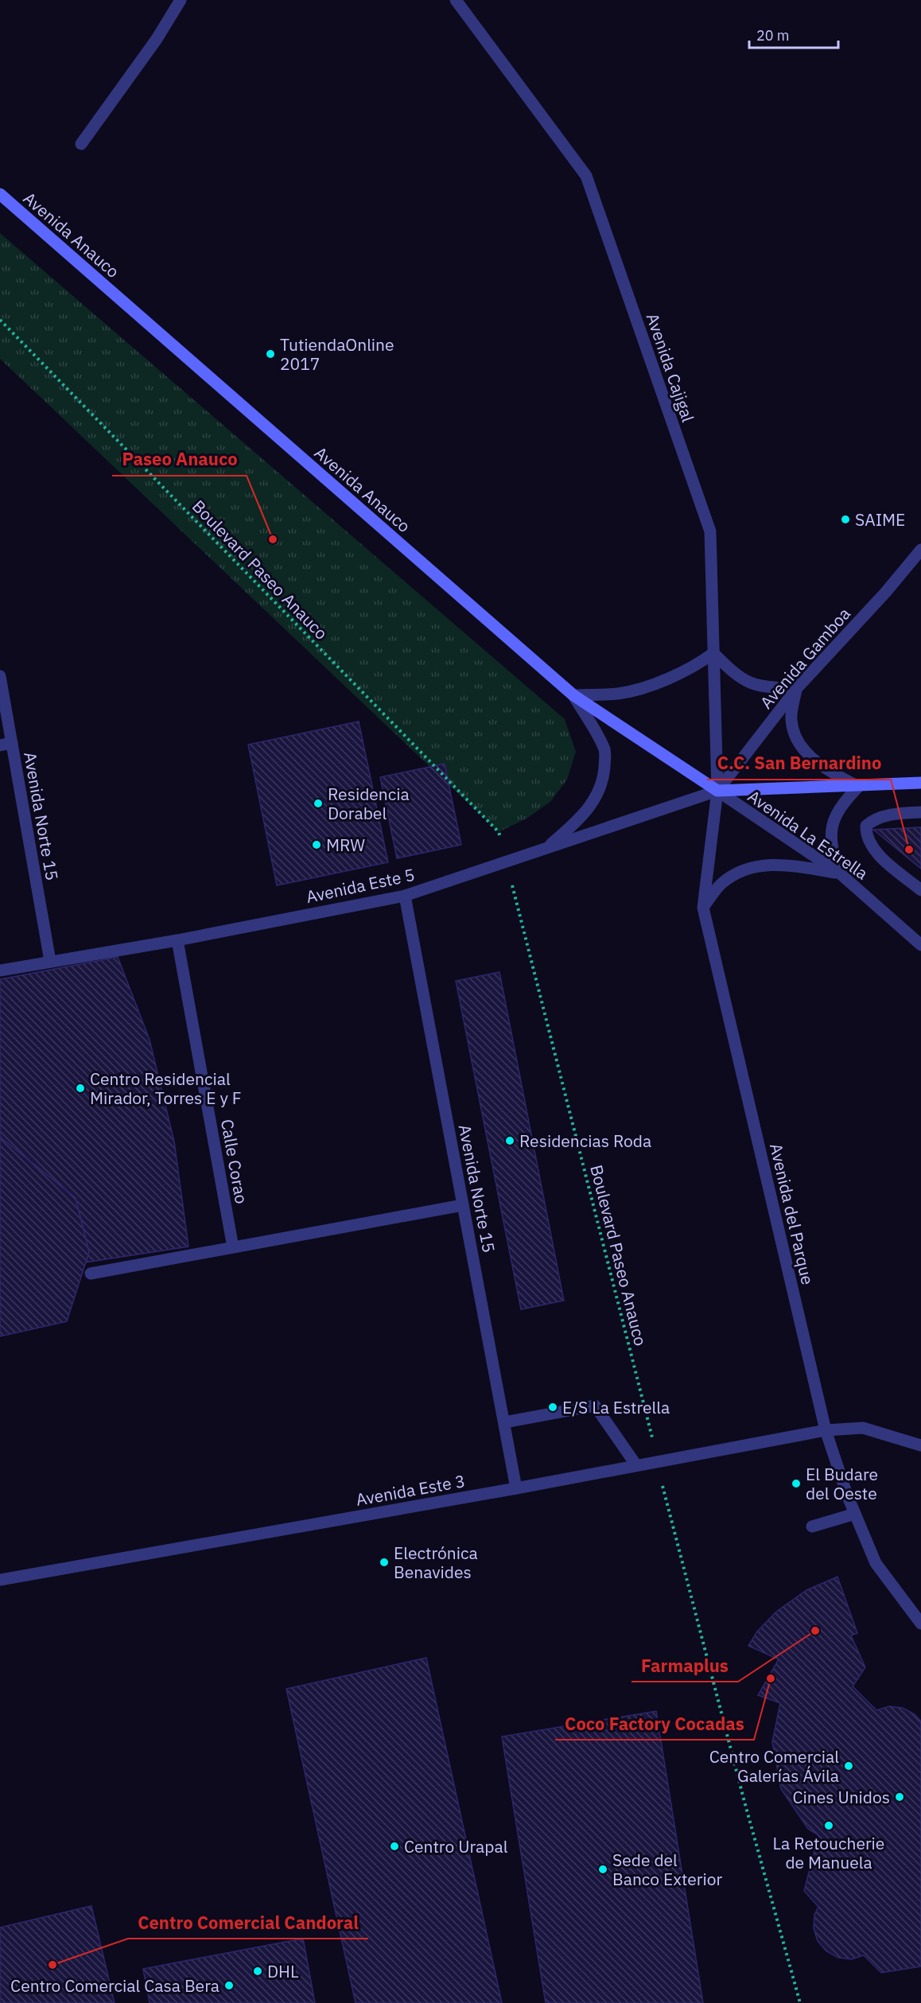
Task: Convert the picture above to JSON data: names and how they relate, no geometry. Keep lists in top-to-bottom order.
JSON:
{
  "streets": {
    "main road": ["Avenida Anauco"],
    "street": [
      "Avenida Cajigal",
      "Avenida Gamboa",
      "Avenida Norte 15",
      "Avenida La Estrella",
      "Avenida Este 5",
      "Calle Corao",
      "Avenida del Parque",
      "Avenida Este 3"
    ],
    "path": ["Boulevard Paseo Anauco"]
  },
  "crossings": [
    ["Avenida Anauco", "Avenida Cajigal"],
    ["Avenida Anauco", "Avenida Gamboa"],
    ["Avenida Anauco", "Avenida La Estrella"],
    ["Avenida Anauco", "Avenida Este 5"],
    ["Avenida Anauco", "Avenida del Parque"],
    ["Avenida Cajigal", "Avenida Gamboa"],
    ["Avenida Cajigal", "Avenida La Estrella"],
    ["Avenida Cajigal", "Avenida Este 5"],
    ["Avenida Cajigal", "Avenida del Parque"],
    ["Avenida Gamboa", "Avenida La Estrella"],
    ["Avenida Gamboa", "Avenida Este 5"],
    ["Avenida Gamboa", "Avenida del Parque"],
    ["Avenida Norte 15", "Avenida Este 5"],
    ["Avenida Norte 15", "Avenida Este 3"],
    ["Avenida La Estrella", "Avenida Este 5"],
    ["Avenida La Estrella", "Avenida del Parque"],
    ["Avenida Este 5", "Calle Corao"],
    ["Avenida Este 5", "Avenida del Parque"],
    ["Avenida del Parque", "Avenida Este 3"]
  ],
  "places": [
    "TutiendaOnline 2017",
    "SAIME",
    "Paseo Anauco",
    "Residencia Dorabel",
    "MRW",
    "C.C. San Bernardino",
    "Centro Residencial Mirador, Torres E y F",
    "Residencias Roda",
    "E/S La Estrella",
    "El Budare del Oeste",
    "Electrónica Benavides",
    "Farmaplus",
    "Coco Factory Cocadas",
    "Centro Comercial Galerías Ávila",
    "Cines Unidos",
    "La Retoucherie de Manuela",
    "Centro Urapal",
    "Sede del Banco Exterior",
    "Centro Comercial Candoral",
    "DHL",
    "Centro Comercial Casa Bera"
  ],
  "scale_bar": "20 m"
}
